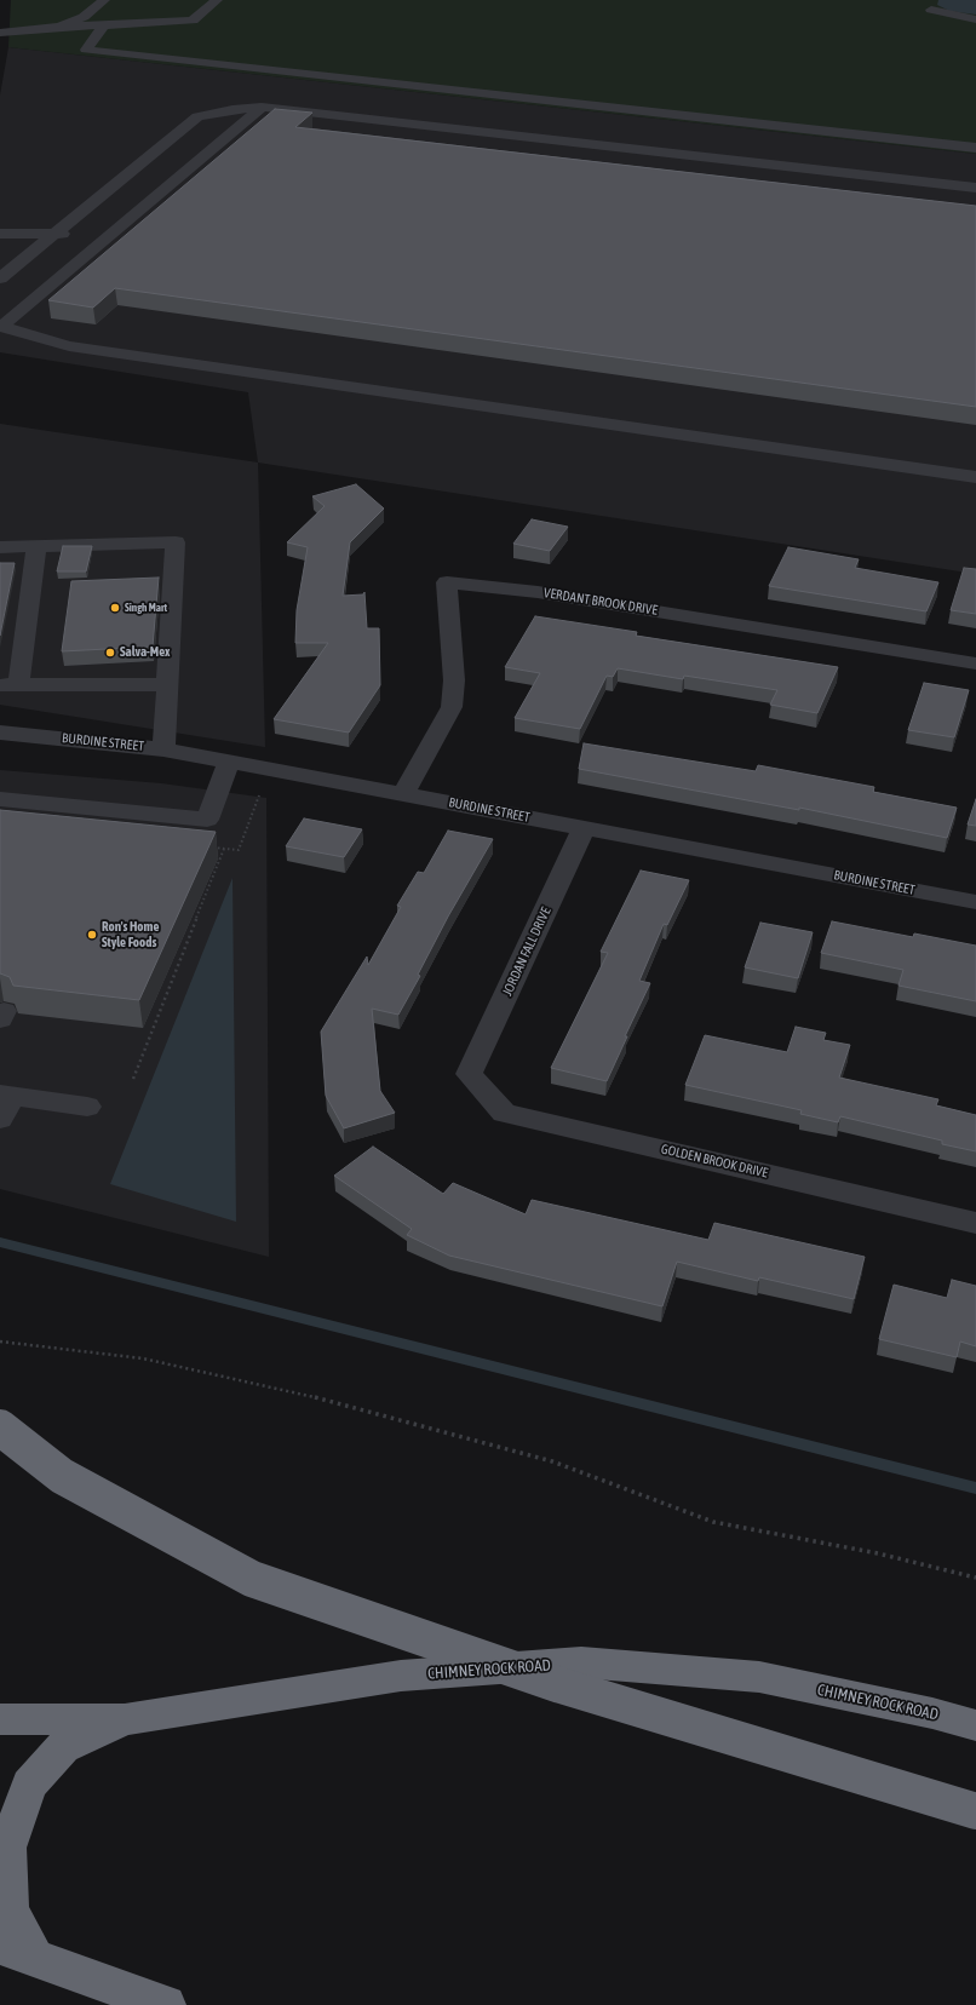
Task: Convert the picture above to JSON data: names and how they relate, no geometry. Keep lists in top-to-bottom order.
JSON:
{
  "streets": {
    "highway": ["CHIMNEY ROCK ROAD"],
    "street": [
      "VERDANT BROOK DRIVE",
      "BURDINE STREET",
      "JORDAN FALL DRIVE",
      "GOLDEN BROOK DRIVE"
    ]
  },
  "crossings": [
    ["VERDANT BROOK DRIVE", "BURDINE STREET"],
    ["BURDINE STREET", "JORDAN FALL DRIVE"],
    ["JORDAN FALL DRIVE", "GOLDEN BROOK DRIVE"]
  ],
  "places": ["Singh Mart", "Salva-Mex", "Ron's Home Style Foods"]
}
